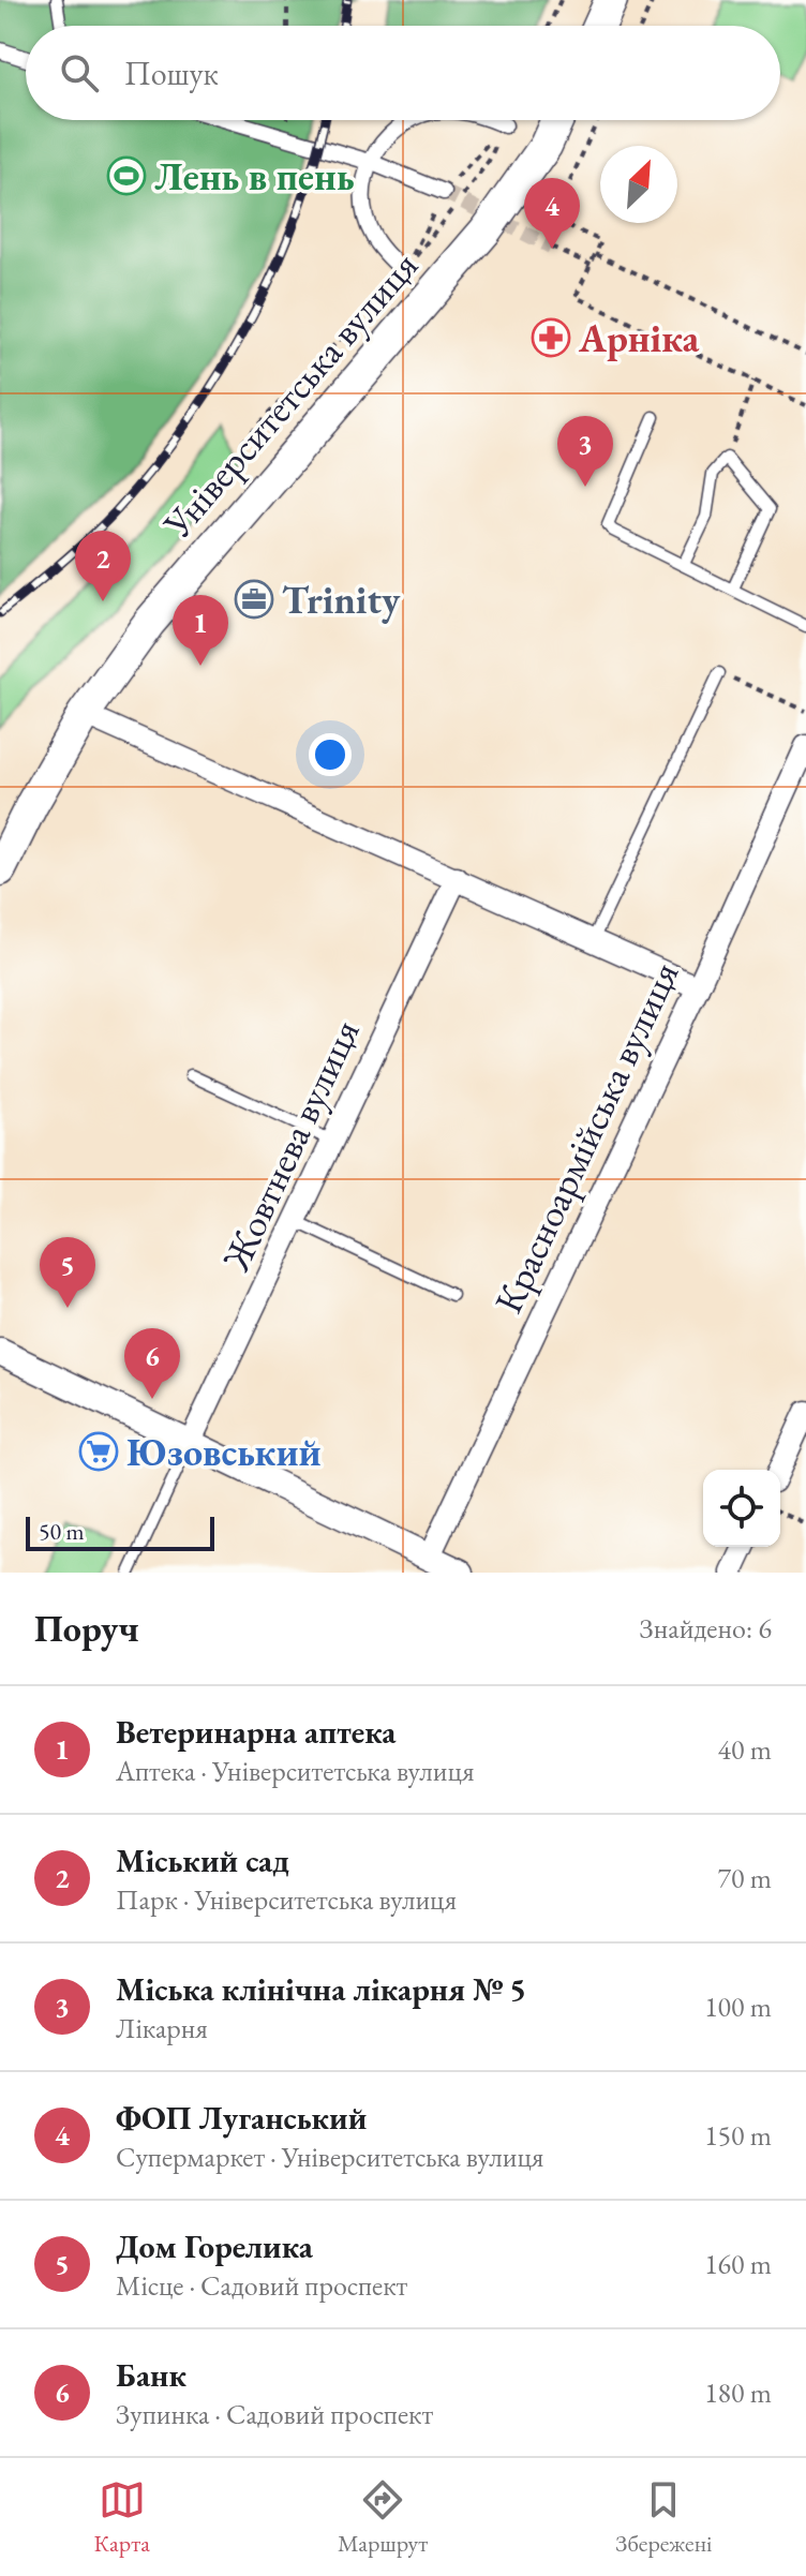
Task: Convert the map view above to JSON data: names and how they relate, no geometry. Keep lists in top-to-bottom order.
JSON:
{
  "streets": {
    "main road": ["Університетська вулиця"],
    "street": ["Красноармійська вулиця", "Жовтнева вулиця"]
  },
  "places": {
    "sports": ["Лень в пень"],
    "pharmacy": ["Арніка"],
    "office": ["Trinity"],
    "supermarket": ["Юзовський"]
  },
  "scale_bar": "50 m",
  "north": "top right",
  "page": {
    "search": "Пошук",
    "pins": [
      "4",
      "3",
      "2",
      "1",
      "5",
      "6"
    ],
    "scale": "50 m",
    "heading": ["Поруч", "Знайдено: 6"],
    "list": [
      {
        "mark": "1",
        "name": "Ветеринарна аптека",
        "note": "Аптека · Університетська вулиця",
        "value": "40 m"
      },
      {
        "mark": "2",
        "name": "Міський сад",
        "note": "Парк · Університетська вулиця",
        "value": "70 m"
      },
      {
        "mark": "3",
        "name": "Міська клінічна лікарня № 5",
        "note": "Лікарня",
        "value": "100 m"
      },
      {
        "mark": "4",
        "name": "ФОП Луганський",
        "note": "Супермаркет · Університетська вулиця",
        "value": "150 m"
      },
      {
        "mark": "5",
        "name": "Дом Горелика",
        "note": "Місце · Садовий проспект",
        "value": "160 m"
      },
      {
        "mark": "6",
        "name": "Банк",
        "note": "Зупинка · Садовий проспект",
        "value": "180 m"
      }
    ],
    "nav": ["Карта", "Маршрут", "Збережені"]
  }
}
